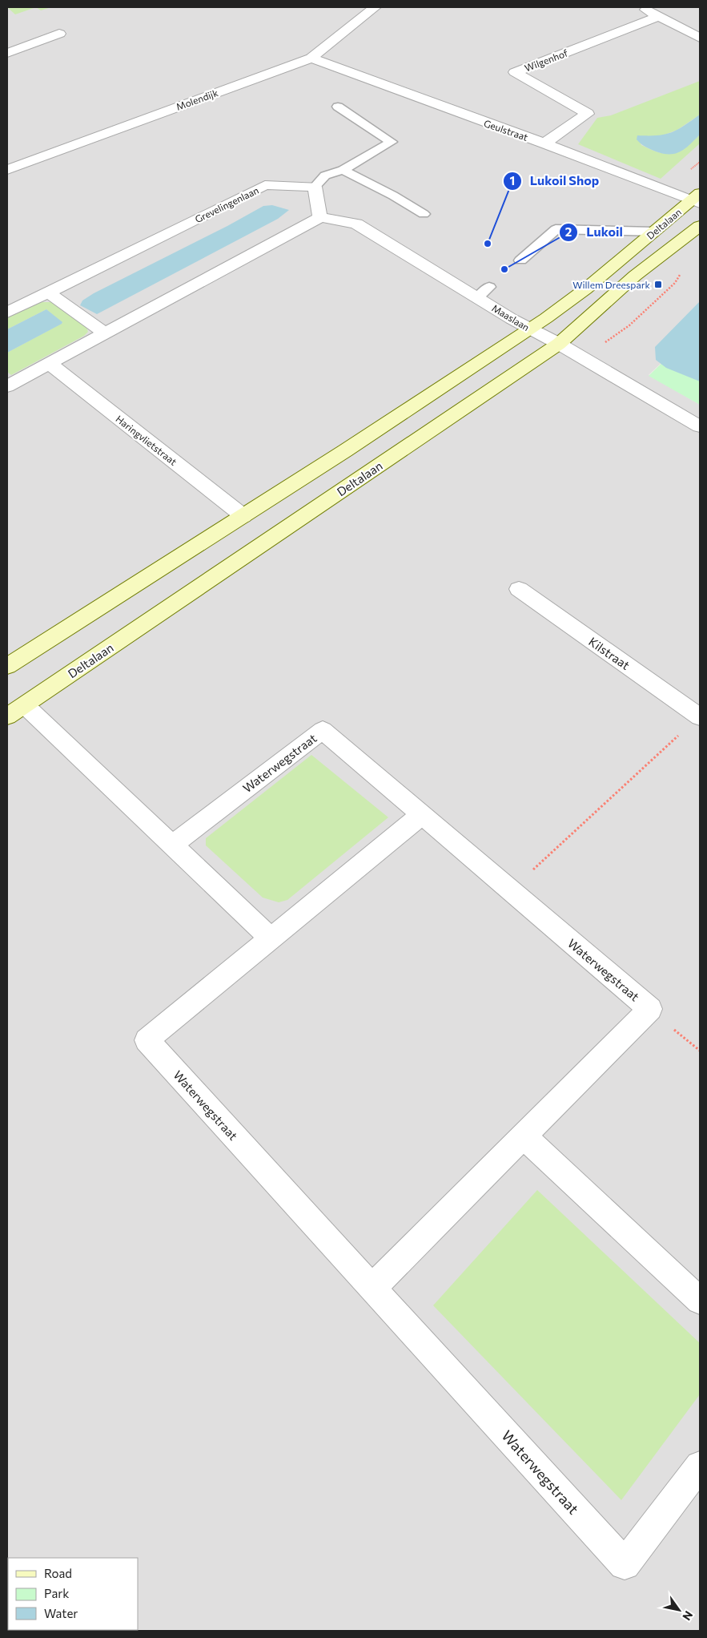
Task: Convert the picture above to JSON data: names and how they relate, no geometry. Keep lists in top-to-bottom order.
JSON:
{
  "streets": {
    "street": [
      "Wilgenhof",
      "Molendijk",
      "Geulstraat",
      "Grevelingenlaan",
      "Deltalaan",
      "Maaslaan",
      "Haringvlietstraat",
      "Kilstraat",
      "Waterwegstraat"
    ]
  },
  "crossings": [
    ["Wilgenhof", "Geulstraat"],
    ["Molendijk", "Geulstraat"],
    ["Geulstraat", "Deltalaan"],
    ["Deltalaan", "Maaslaan"],
    ["Deltalaan", "Haringvlietstraat"]
  ],
  "places": {
    "other": ["Lukoil Shop", "Lukoil"],
    "transit": ["Willem Dreespark"]
  },
  "legend": ["Road", "Park", "Water"],
  "north": "bottom right"
}
